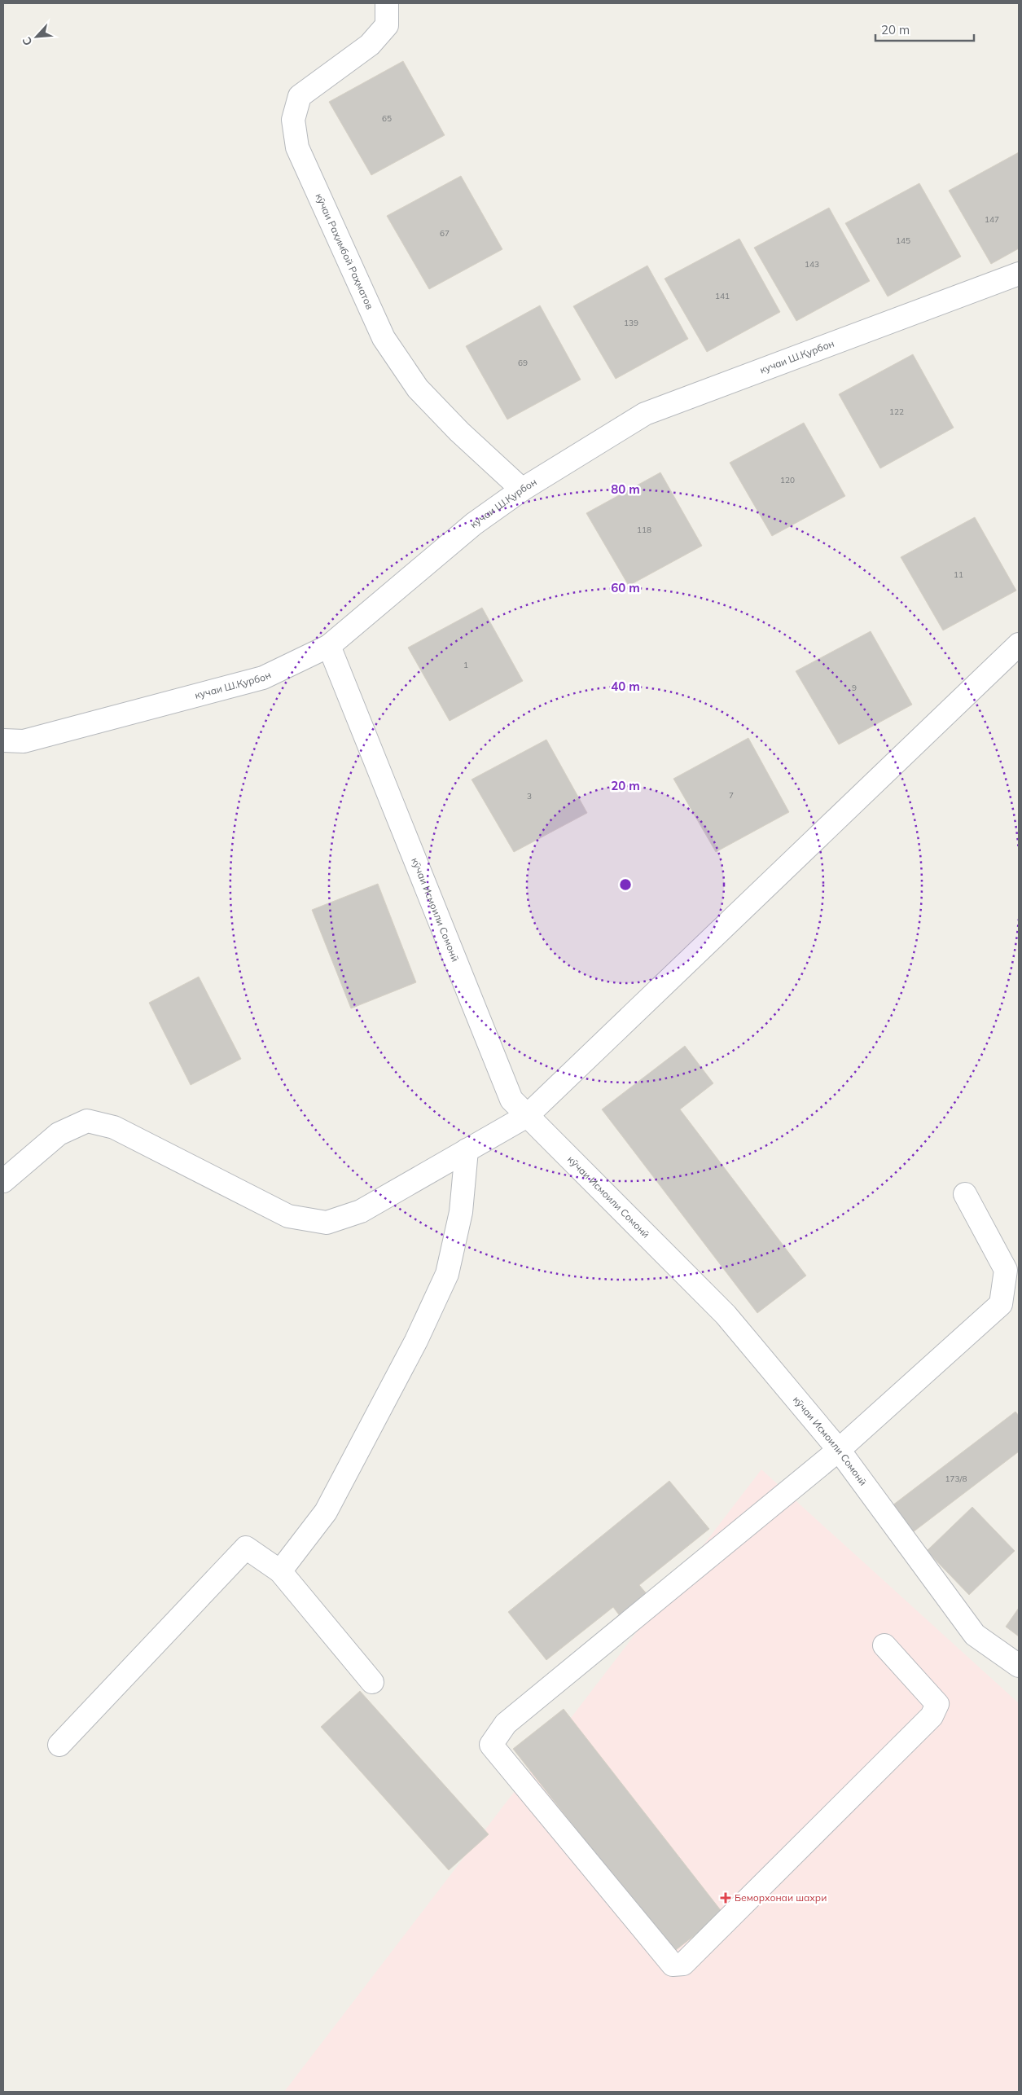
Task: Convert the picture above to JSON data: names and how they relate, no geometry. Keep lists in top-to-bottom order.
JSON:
{
  "streets": {
    "street": ["кӯчаи Раҳимбой Раҳматов", "кучаи Ш.Қурбон", "кӯчаи Исмоили Сомонӣ"]
  },
  "crossings": [
    ["кӯчаи Раҳимбой Раҳматов", "кучаи Ш.Қурбон"],
    ["кучаи Ш.Қурбон", "кӯчаи Исмоили Сомонӣ"]
  ],
  "places": {
    "health": ["Беморхонаи шахри"]
  },
  "house_numbers": [
    "65",
    "147",
    "67",
    "145",
    "143",
    "141",
    "139",
    "69",
    "122",
    "120",
    "118",
    "11",
    "1",
    "9",
    "7",
    "3",
    "173/8"
  ],
  "scale_bar": "20 m",
  "north": "bottom left",
  "rings": [
    "80 m",
    "60 m",
    "40 m",
    "20 m"
  ]
}
